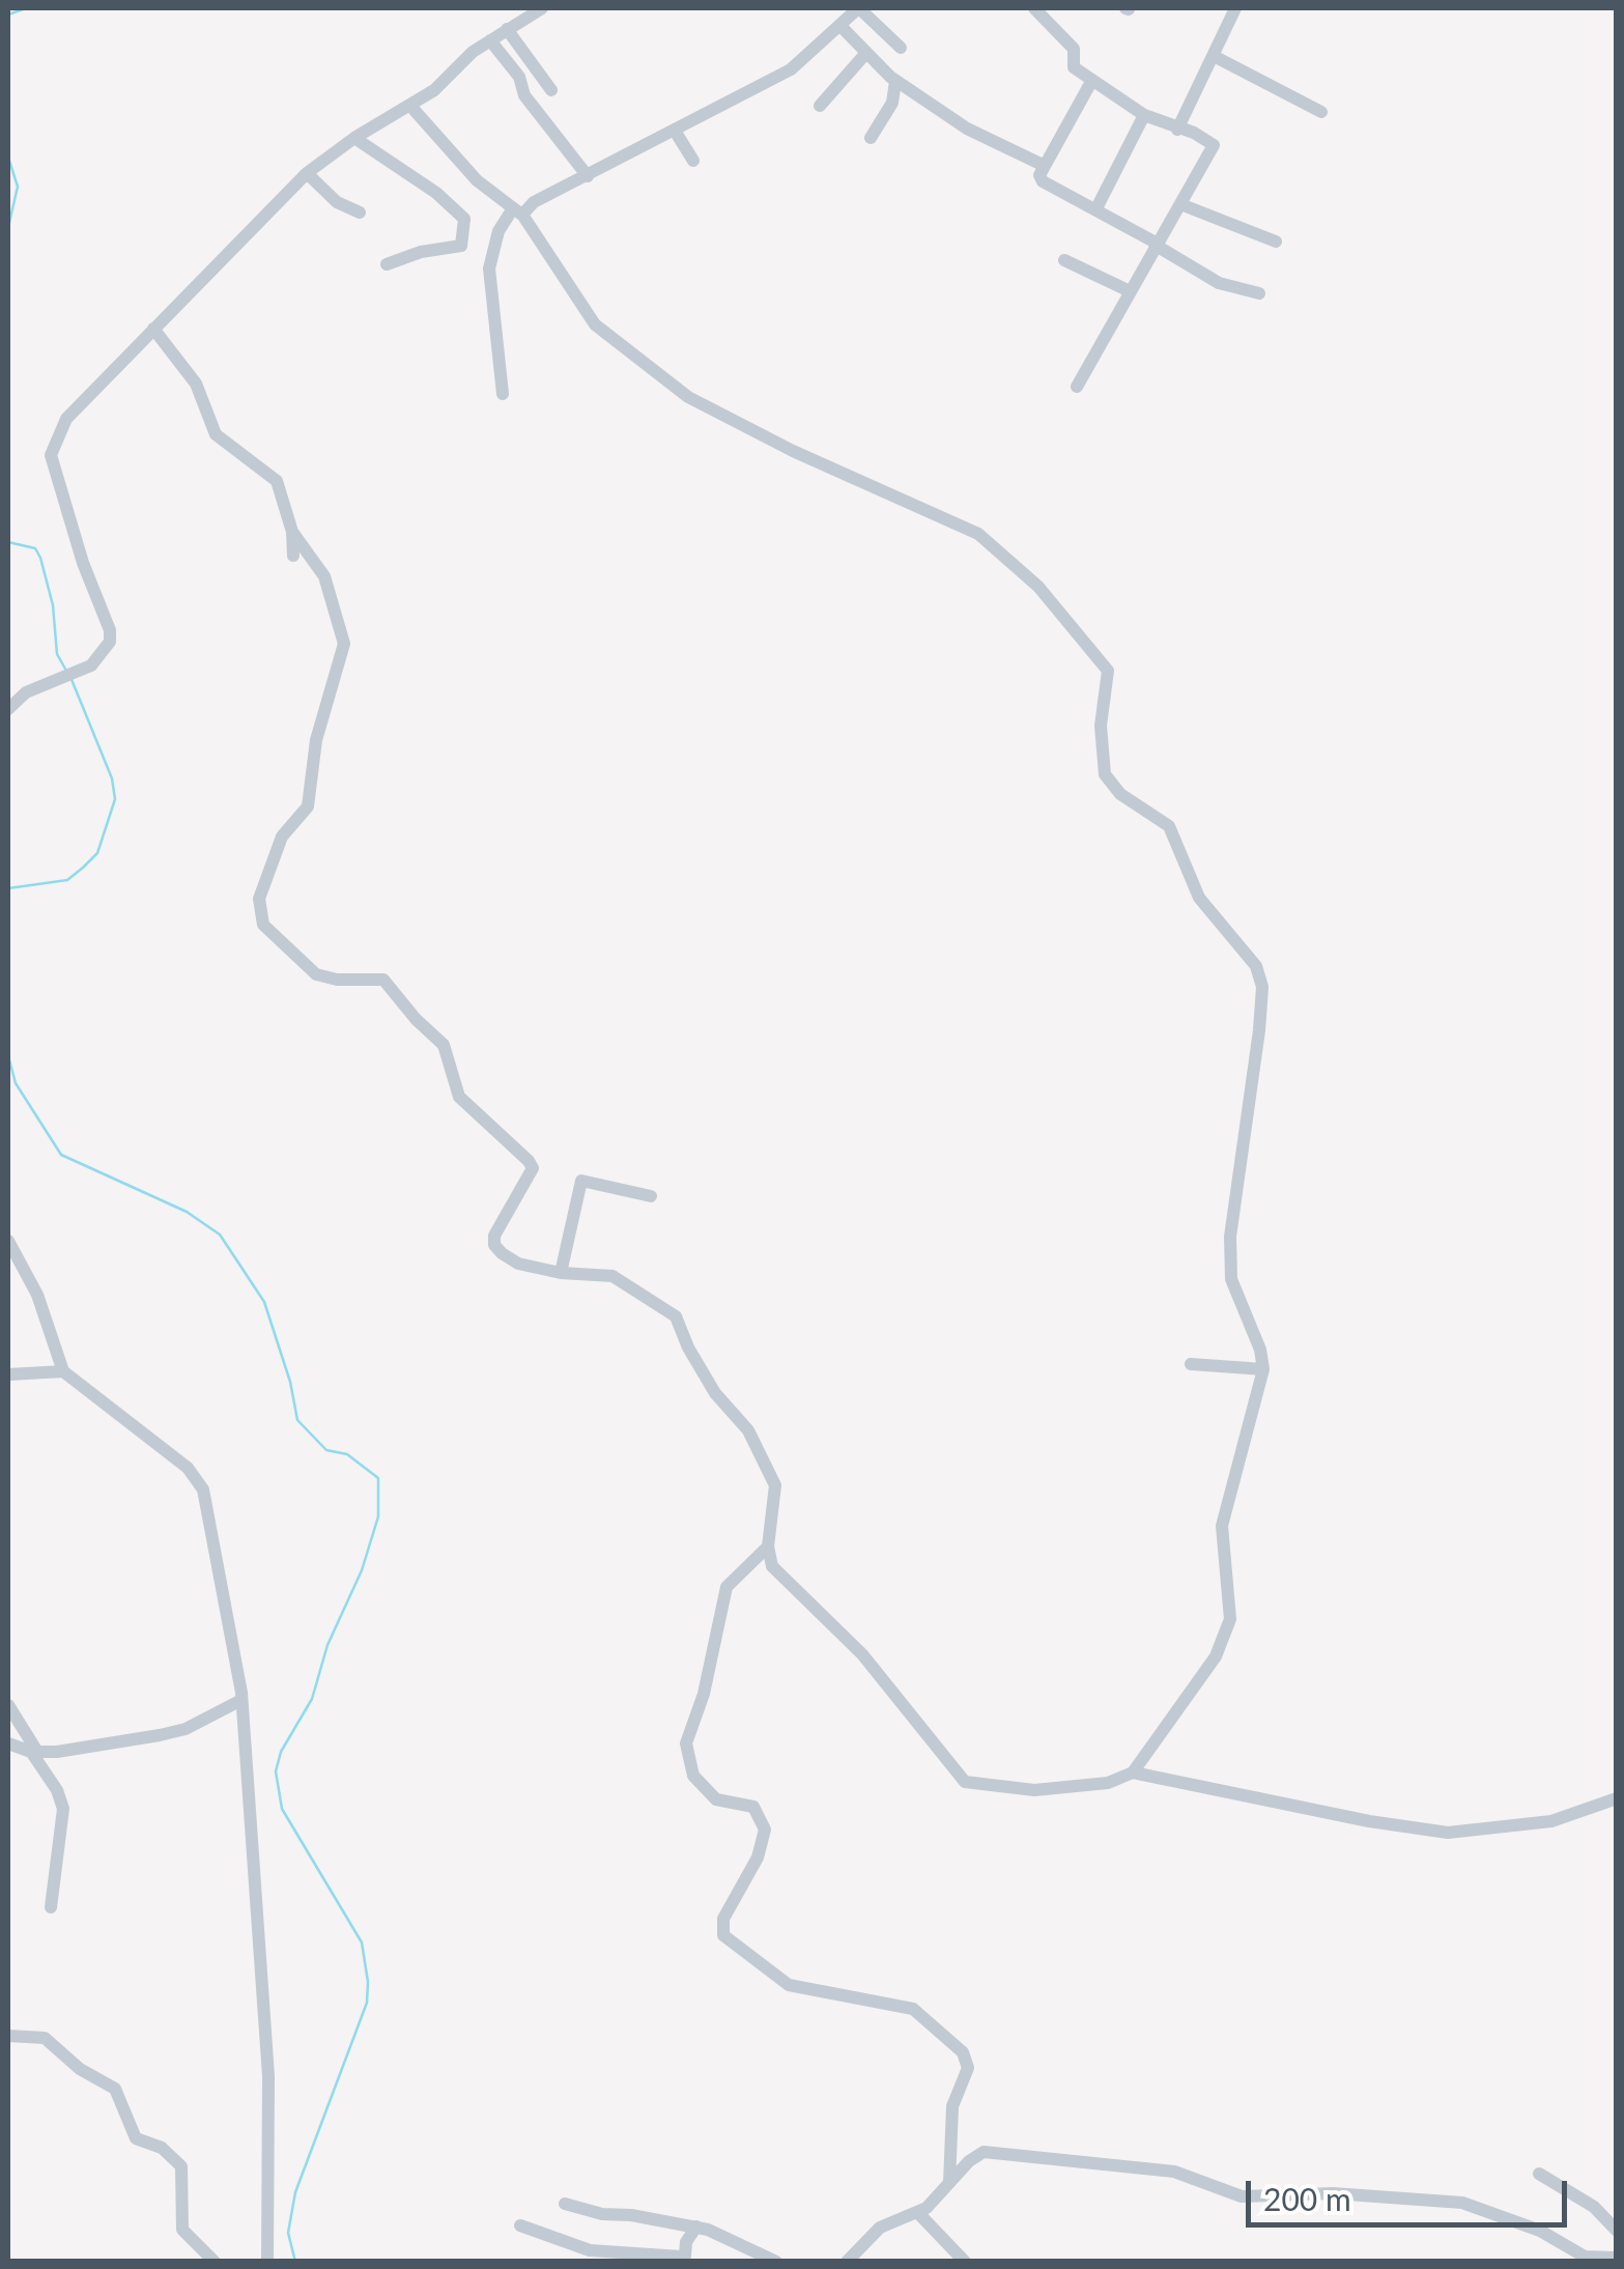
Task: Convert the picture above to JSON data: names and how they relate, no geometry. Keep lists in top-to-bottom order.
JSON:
{
  "scale_bar": "200 m"
}
